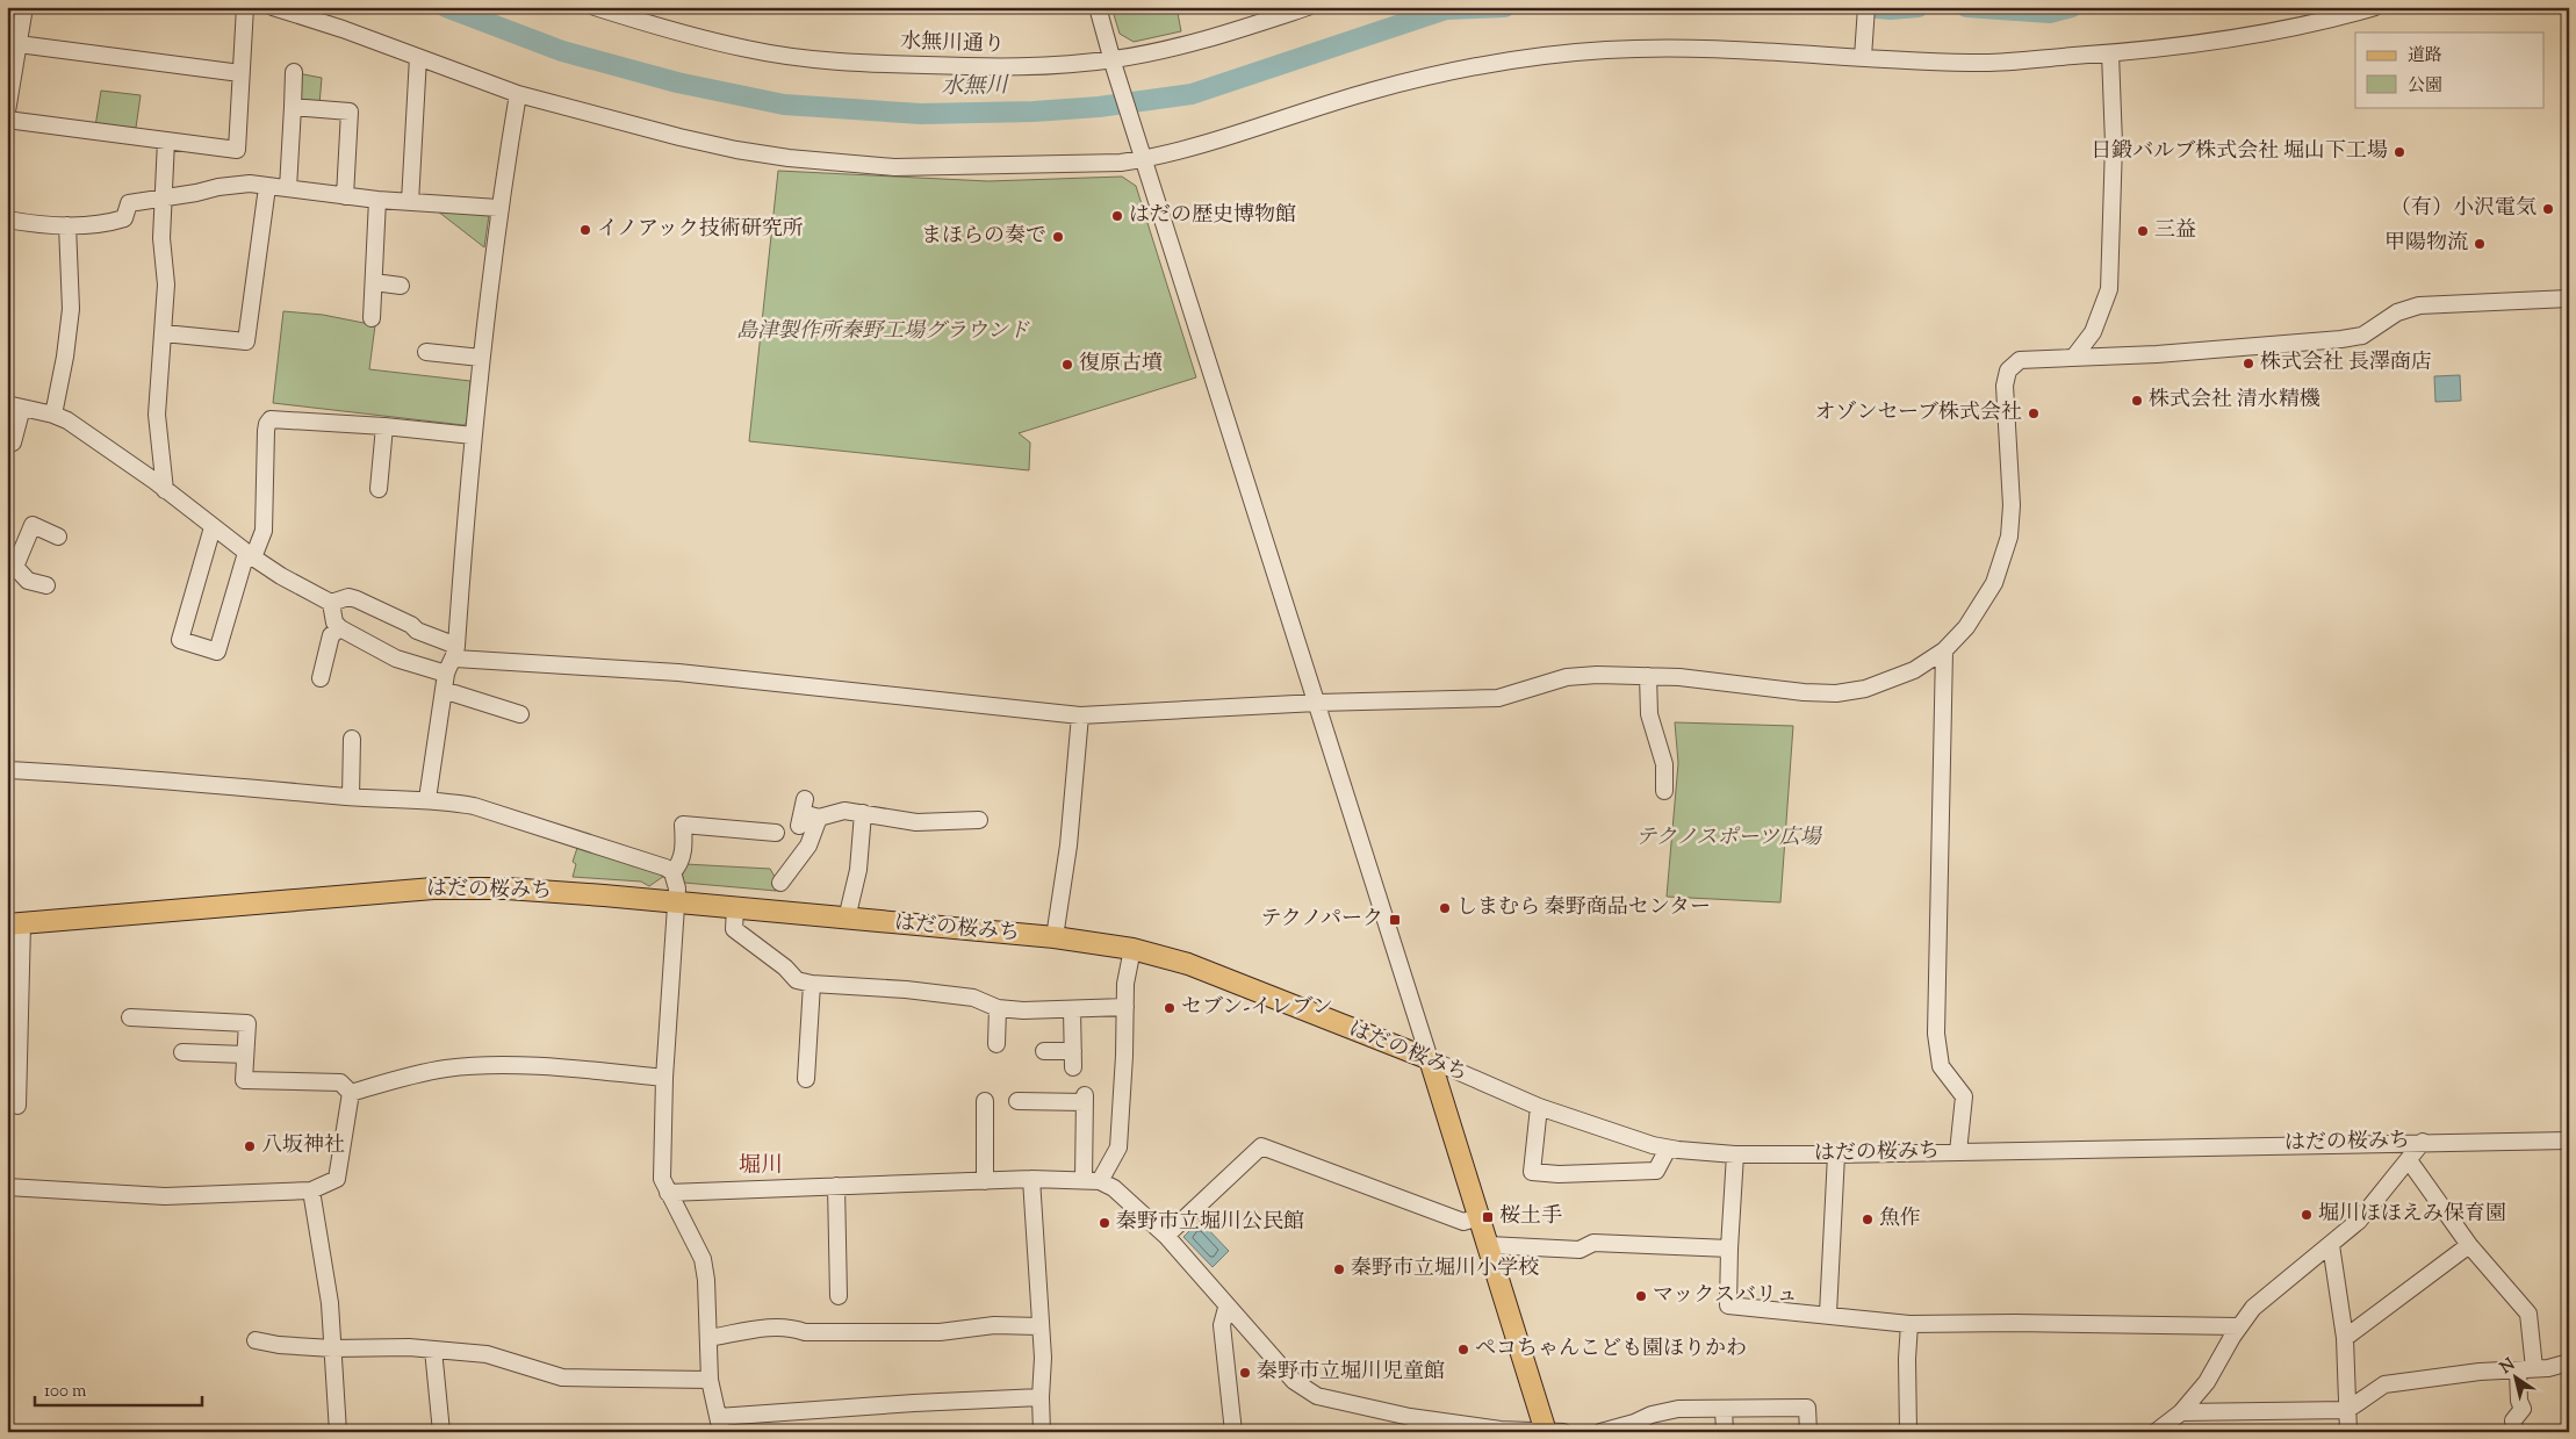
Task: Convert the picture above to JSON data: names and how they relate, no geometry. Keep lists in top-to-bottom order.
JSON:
{
  "streets": {
    "main road": ["はだの桜みち"],
    "street": ["水無川通り"]
  },
  "districts": ["堀川"],
  "water": ["水無川"],
  "parks": ["島津製作所秦野工場グラウンド", "テクノスポーツ広場"],
  "places": {
    "other": [
      "日鍛バルブ株式会社 堀山下工場",
      "（有）小沢電気",
      "はだの歴史博物館",
      "イノアック技術研究所",
      "三益",
      "まほらの奏で",
      "甲陽物流",
      "株式会社 長澤商店",
      "復原古墳",
      "株式会社 清水精機",
      "オゾンセーブ株式会社",
      "しまむら 秦野商品センター",
      "セブン-イレブン",
      "八坂神社",
      "堀川ほほえみ保育園",
      "魚作",
      "秦野市立堀川公民館",
      "秦野市立堀川小学校",
      "マックスバリュ",
      "ペコちゃんこども園ほりかわ",
      "秦野市立堀川児童館"
    ],
    "transit": ["テクノパーク", "桜土手"]
  },
  "legend": ["道路", "公園"],
  "scale_bar": "100 m",
  "north": "top left"
}
